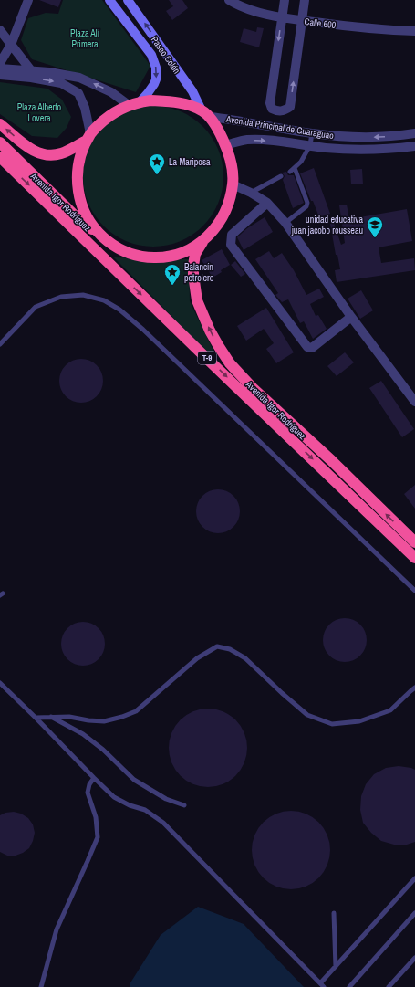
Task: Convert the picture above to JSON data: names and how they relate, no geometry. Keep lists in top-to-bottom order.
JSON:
{
  "streets": {
    "highway": ["Avenida Igor Rodríguez", "T-9"],
    "street": ["Calle 600", "Paseo Colón", "Avenida Principal de Guaraguao"]
  },
  "crossings": [
    ["Paseo Colón", "Avenida Principal de Guaraguao"],
    ["Paseo Colón", "T-9"],
    ["Avenida Principal de Guaraguao", "T-9"],
    ["Avenida Igor Rodríguez", "T-9"]
  ],
  "parks": ["Plaza Alí Primera", "Plaza Alberto Lovera"],
  "places": {
    "place": ["La Mariposa", "Balancín petrolero"],
    "school or university": ["unidad educativa juan jacobo rousseau"]
  }
}
